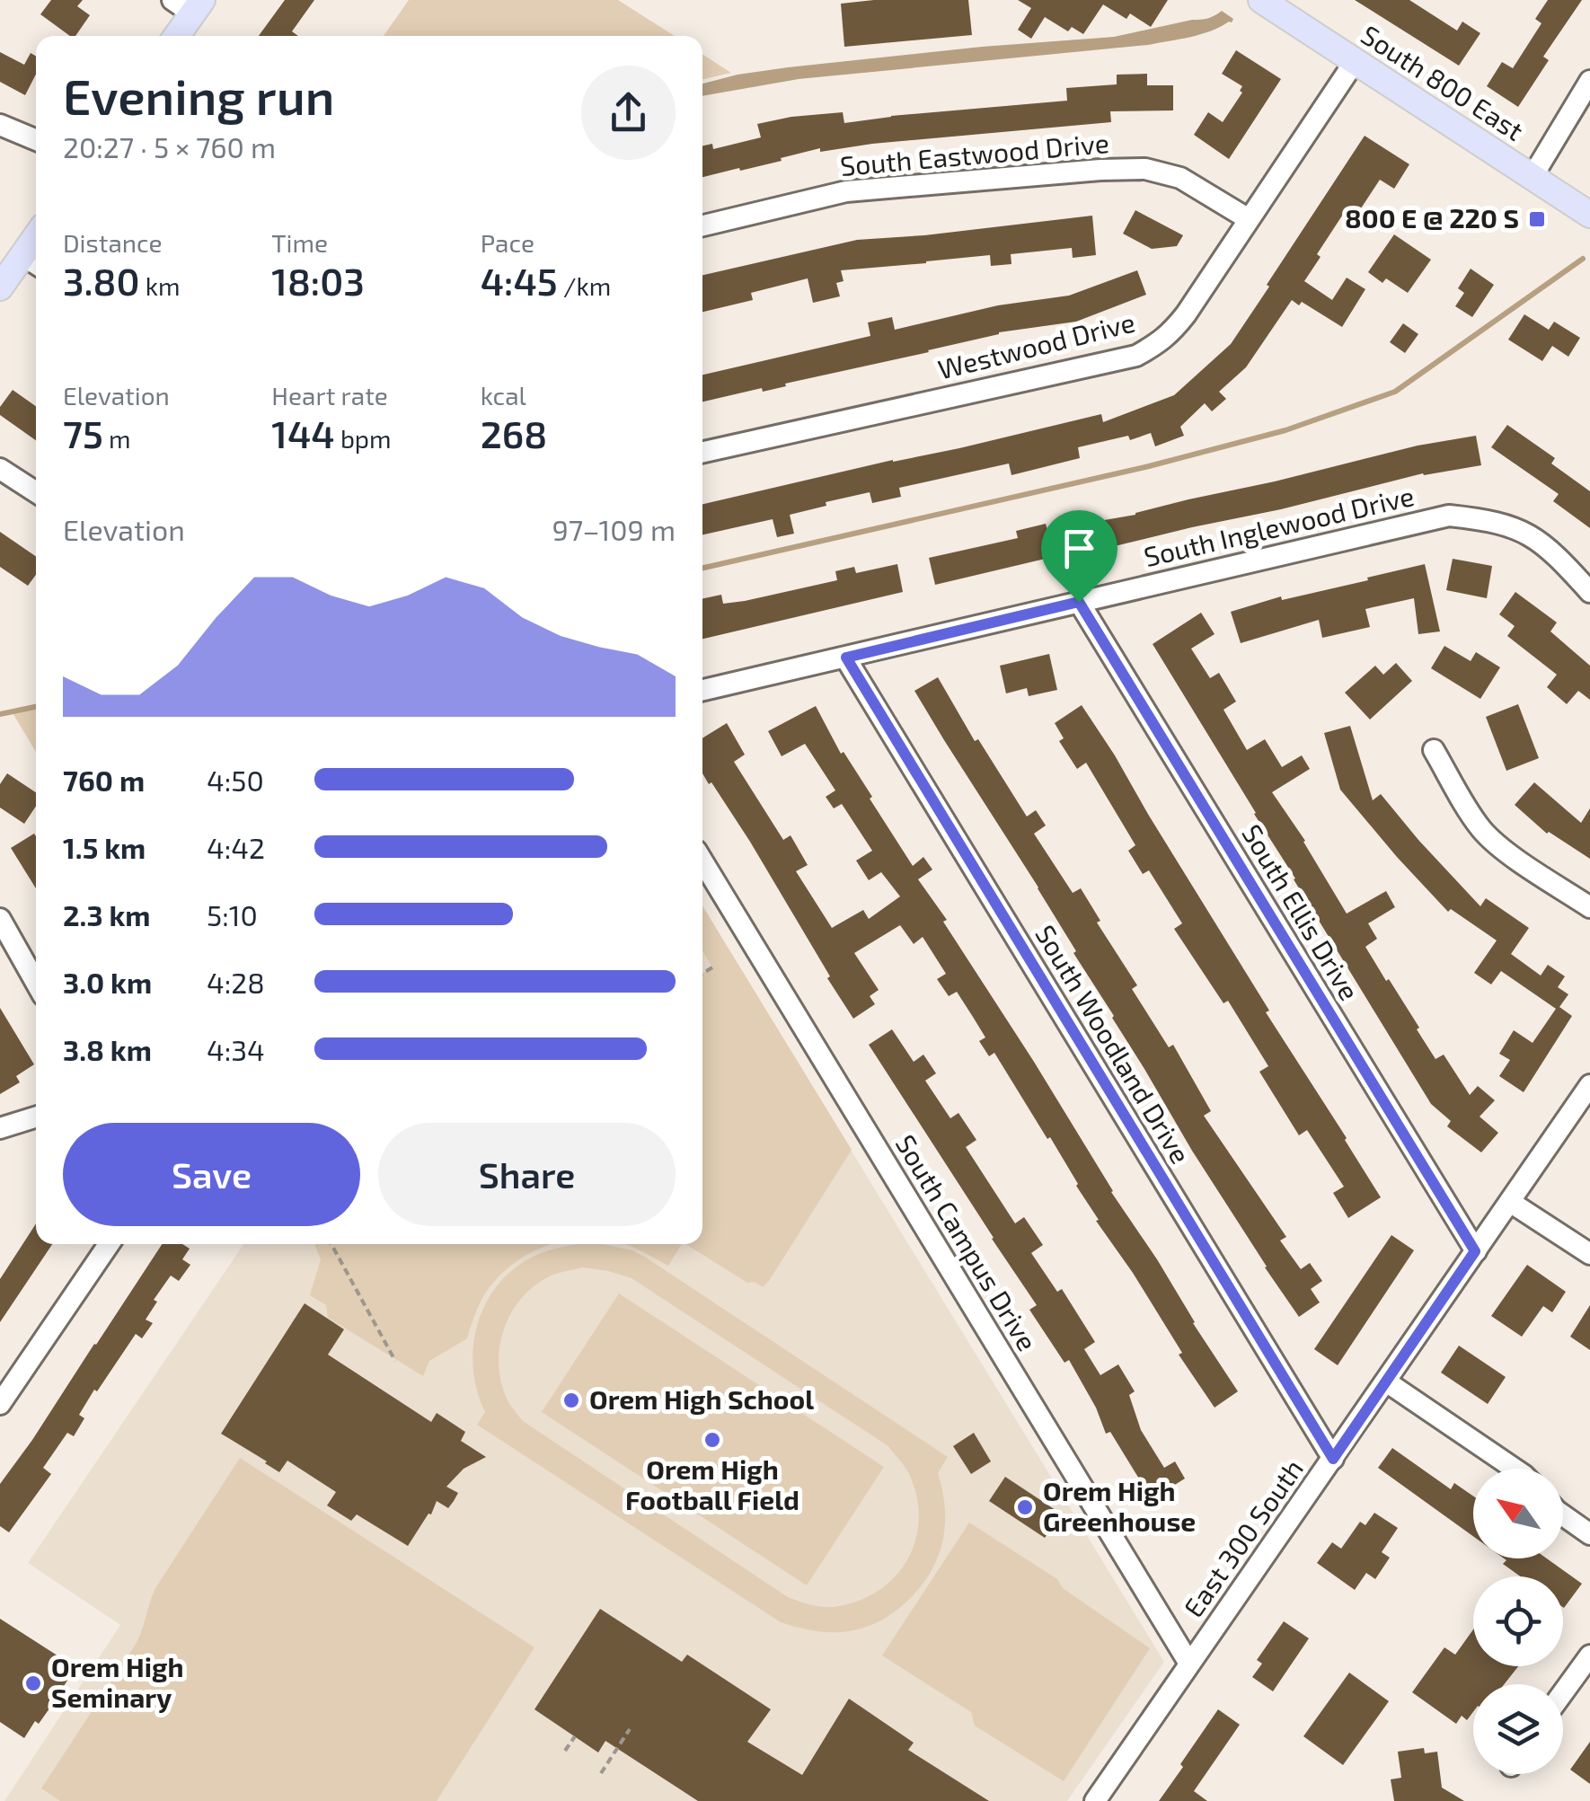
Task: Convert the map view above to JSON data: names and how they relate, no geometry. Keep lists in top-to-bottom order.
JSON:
{
  "streets": {
    "main road": ["South 800 East"],
    "street": [
      "South Eastwood Drive",
      "Westwood Drive",
      "South Inglewood Drive",
      "South Ellis Drive",
      "South Woodland Drive",
      "South Campus Drive",
      "East 300 South"
    ]
  },
  "crossings": [
    ["South 800 East", "Westwood Drive"],
    ["South Eastwood Drive", "Westwood Drive"],
    ["South Inglewood Drive", "South Ellis Drive"],
    ["South Inglewood Drive", "South Woodland Drive"],
    ["South Ellis Drive", "East 300 South"],
    ["South Woodland Drive", "East 300 South"],
    ["South Campus Drive", "East 300 South"]
  ],
  "places": {
    "transit": ["800 E @ 220 S"],
    "other": [
      "Orem High School",
      "Orem High Football Field",
      "Orem High Greenhouse",
      "Orem High Seminary"
    ]
  },
  "north": "top left",
  "page": {
    "heading": ["Evening run", "20:27 · 5 × 760 m"],
    "stats": [
      ["Distance", "3.80 km"],
      ["Time", "18:03"],
      ["Pace", "4:45 /km"],
      ["Elevation", "75 m"],
      ["Heart rate", "144 bpm"],
      ["kcal", "268"]
    ],
    "chart": ["Elevation", "97–109 m"],
    "list": [
      {
        "name": "760 m",
        "note": "4:50"
      },
      {
        "name": "1.5 km",
        "note": "4:42"
      },
      {
        "name": "2.3 km",
        "note": "5:10"
      },
      {
        "name": "3.0 km",
        "note": "4:28"
      },
      {
        "name": "3.8 km",
        "note": "4:34"
      }
    ],
    "buttons": ["Save", "Share"]
  }
}
